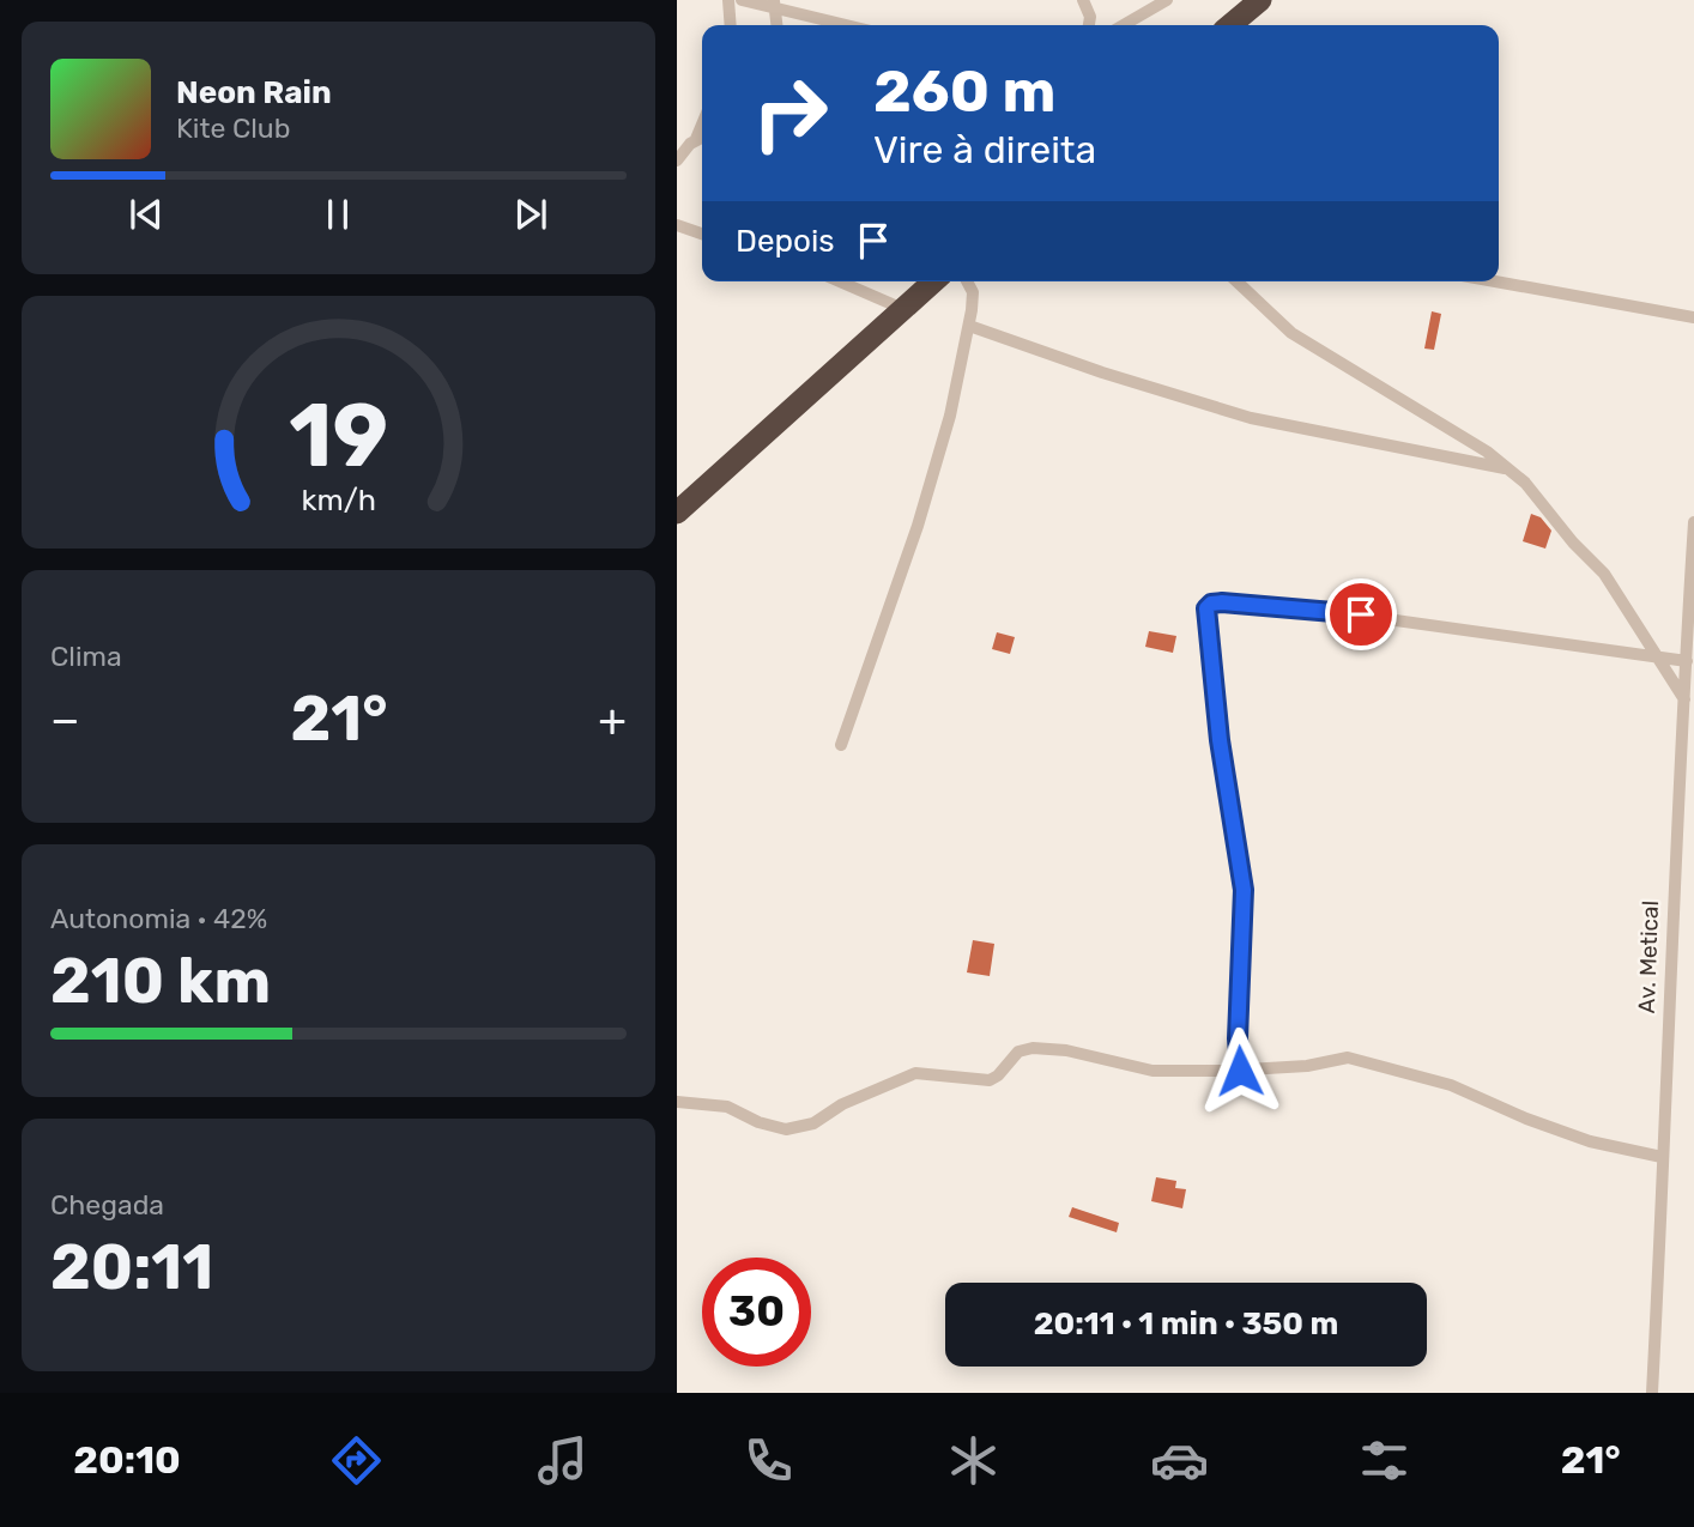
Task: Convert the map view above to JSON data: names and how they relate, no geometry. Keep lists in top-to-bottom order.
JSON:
{
  "streets": {
    "street": ["Av. Metical"]
  },
  "page": {
    "turn": ["260 m", "Vire à direita"],
    "song": ["Neon Rain", "Kite Club"],
    "then": "Depois",
    "tile": [
      "Clima",
      ["Autonomia · 42%", "210 km"],
      ["Chegada", "20:11"]
    ],
    "heat": ["−", "21°", "+"],
    "limit": "30",
    "trip": "20:11 · 1 min · 350 m",
    "tabs": ["20:10", "21°"],
    "gauge": ["19", "km/h"]
  }
}
